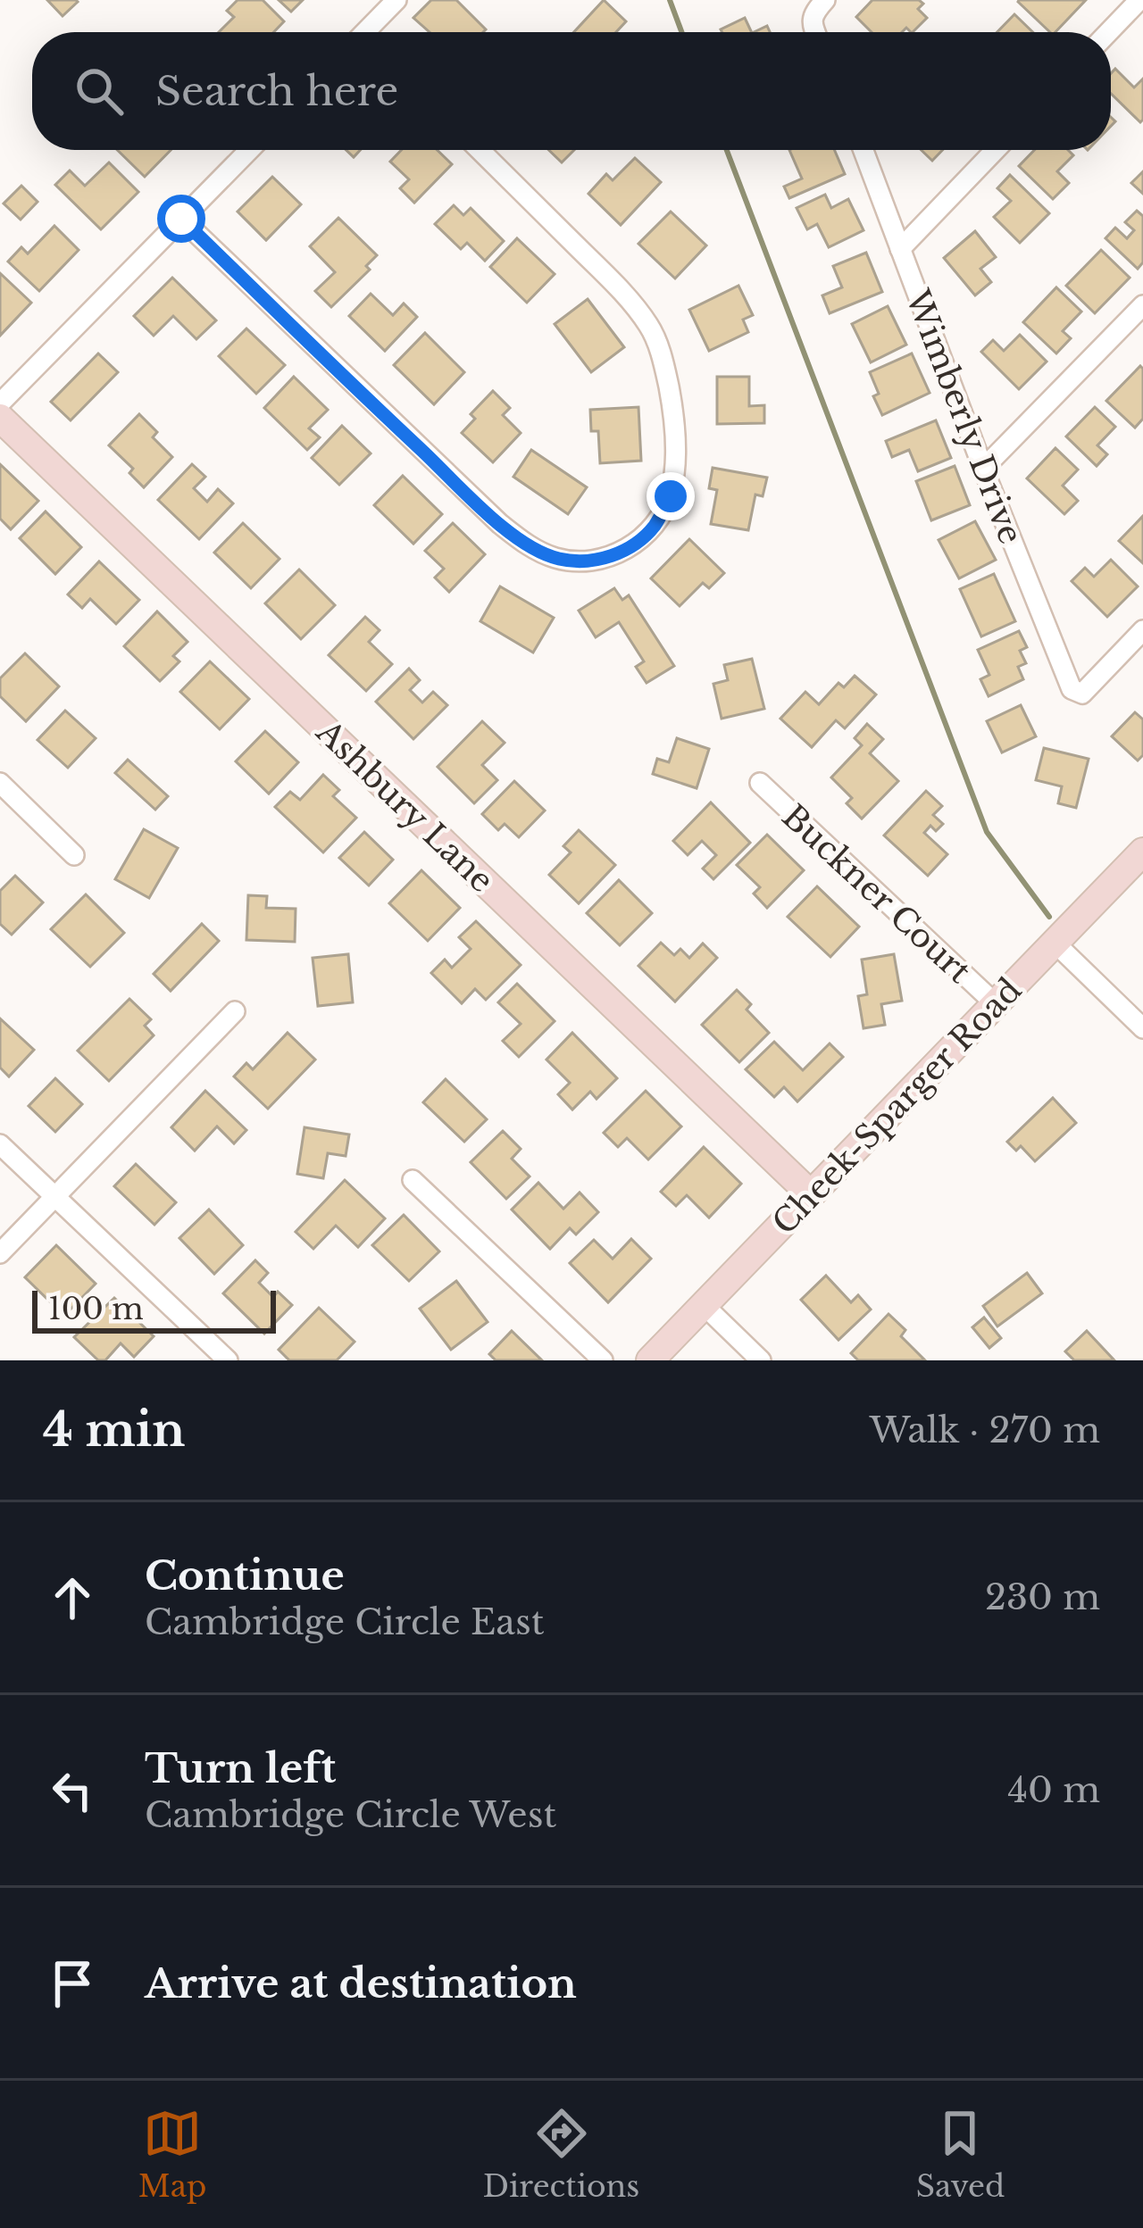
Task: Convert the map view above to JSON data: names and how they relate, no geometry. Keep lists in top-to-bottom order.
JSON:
{
  "streets": {
    "street": [
      "Wimberly Drive",
      "Ashbury Lane",
      "Buckner Court",
      "Cheek-Sparger Road"
    ]
  },
  "crossings": [
    ["Ashbury Lane", "Cheek-Sparger Road"],
    ["Buckner Court", "Cheek-Sparger Road"]
  ],
  "scale_bar": "100 m",
  "page": {
    "search": "Search here",
    "scale": "100 m",
    "heading": ["4 min", "Walk · 270 m"],
    "list": [
      ["Continue", "Cambridge Circle East", "230 m"],
      ["Turn left", "Cambridge Circle West", "40 m"],
      "Arrive at destination"
    ],
    "nav": ["Map", "Directions", "Saved"]
  }
}
